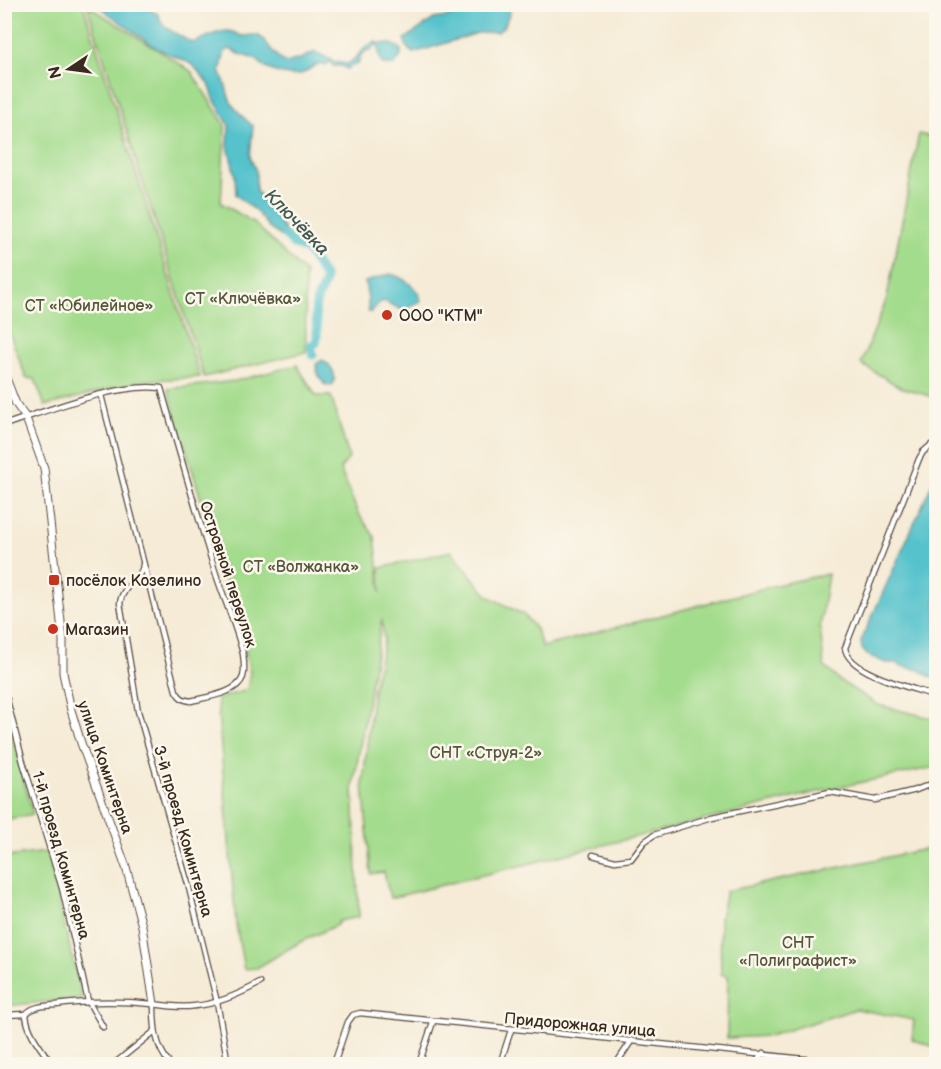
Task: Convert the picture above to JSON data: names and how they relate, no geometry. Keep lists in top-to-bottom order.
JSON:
{
  "streets": {
    "street": [
      "Островной переулок",
      "улица Коминтерна",
      "3-й проезд Коминтерна",
      "1-й проезд Коминтерна",
      "Придорожная улица"
    ]
  },
  "crossings": [
    ["Островной переулок", "3-й проезд Коминтерна"]
  ],
  "water": ["Ключёвка"],
  "parks": [
    "СТ «Ключёвка»",
    "СТ «Юбилейное»",
    "СТ «Волжанка»",
    "СНТ «Струя-2»",
    "СНТ «Полиграфист»"
  ],
  "places": {
    "other": ["ООО \"КТМ\"", "Магазин"],
    "transit": ["посёлок Козелино"]
  },
  "north": "left"
}
